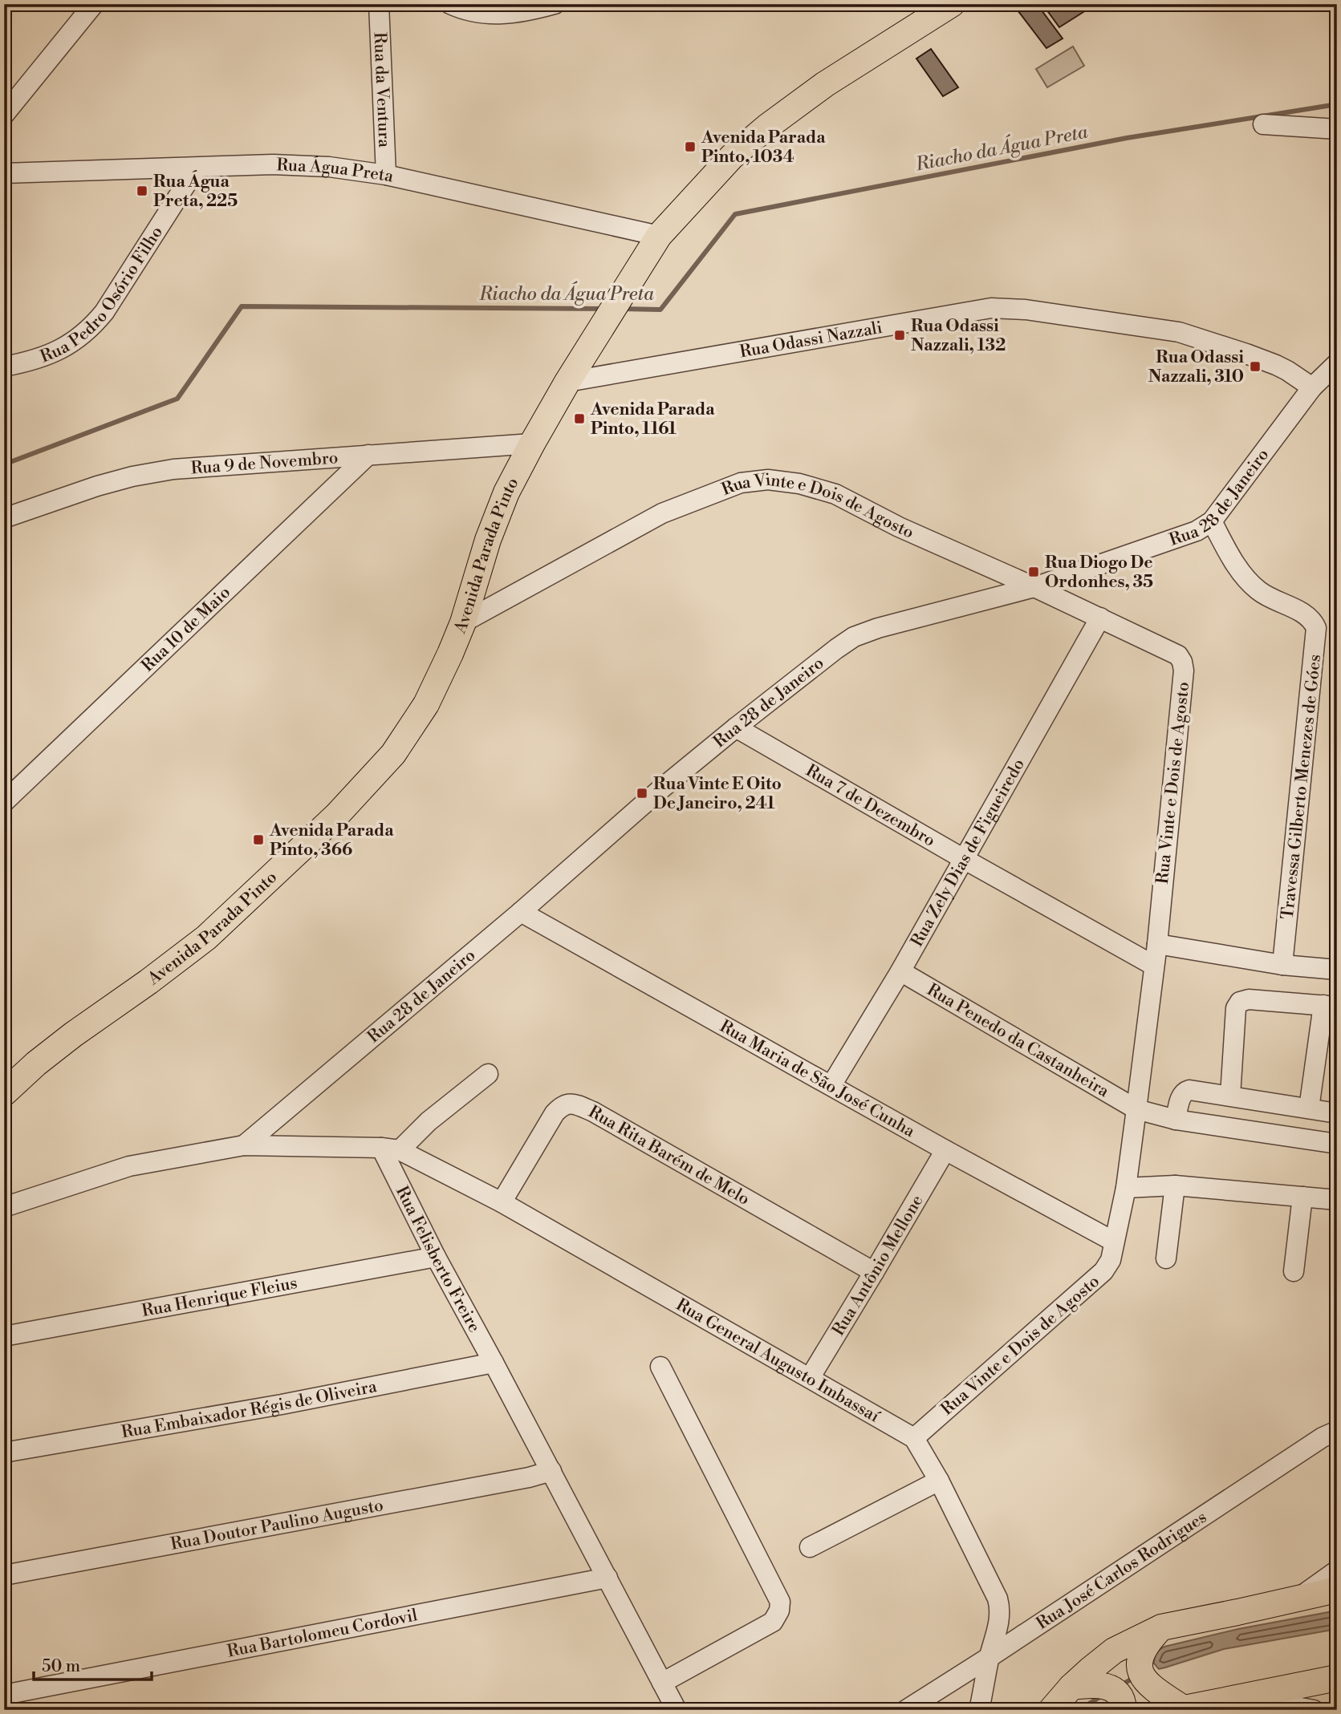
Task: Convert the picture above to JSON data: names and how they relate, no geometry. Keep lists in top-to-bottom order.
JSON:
{
  "streets": {
    "main road": ["Avenida Parada Pinto"],
    "street": [
      "Rua da Ventura",
      "Rua Água Preta",
      "Rua Pedro Osório Filho",
      "Rua Odassi Nazzali",
      "Rua 9 de Novembro",
      "Rua 28 de Janeiro",
      "Rua Vinte e Dois de Agosto",
      "Rua 10 de Maio",
      "Travessa Gilberto Menezes de Góes",
      "Rua 7 de Dezembro",
      "Rua Zely Dias de Figueiredo",
      "Rua Penedo da Castanheira",
      "Rua Maria de São José Cunha",
      "Rua Rita Barém de Melo",
      "Rua Felisberto Freire",
      "Rua Antônio Mellone",
      "Rua Henrique Fleius",
      "Rua General Augusto Imbassaí",
      "Rua Embaixador Régis de Oliveira",
      "Rua Doutor Paulino Augusto",
      "Rua José Carlos Rodrigues",
      "Rua Bartolomeu Cordovil"
    ]
  },
  "crossings": [
    ["Rua da Ventura", "Rua Água Preta"],
    ["Rua Água Preta", "Rua Pedro Osório Filho"],
    ["Rua Água Preta", "Avenida Parada Pinto"],
    ["Rua Odassi Nazzali", "Rua 28 de Janeiro"],
    ["Rua Odassi Nazzali", "Avenida Parada Pinto"],
    ["Rua 9 de Novembro", "Avenida Parada Pinto"],
    ["Rua 9 de Novembro", "Rua 10 de Maio"],
    ["Rua 28 de Janeiro", "Rua Vinte e Dois de Agosto"],
    ["Rua 28 de Janeiro", "Travessa Gilberto Menezes de Góes"],
    ["Rua 28 de Janeiro", "Rua 7 de Dezembro"],
    ["Rua 28 de Janeiro", "Rua Maria de São José Cunha"],
    ["Rua Vinte e Dois de Agosto", "Avenida Parada Pinto"],
    ["Rua Vinte e Dois de Agosto", "Rua 7 de Dezembro"],
    ["Rua Vinte e Dois de Agosto", "Rua Zely Dias de Figueiredo"],
    ["Rua Vinte e Dois de Agosto", "Rua Penedo da Castanheira"],
    ["Rua Vinte e Dois de Agosto", "Rua Maria de São José Cunha"],
    ["Rua Vinte e Dois de Agosto", "Rua General Augusto Imbassaí"],
    ["Rua 7 de Dezembro", "Rua Zely Dias de Figueiredo"],
    ["Rua Zely Dias de Figueiredo", "Rua Penedo da Castanheira"],
    ["Rua Zely Dias de Figueiredo", "Rua Maria de São José Cunha"],
    ["Rua Maria de São José Cunha", "Rua Antônio Mellone"],
    ["Rua Rita Barém de Melo", "Rua Antônio Mellone"],
    ["Rua Rita Barém de Melo", "Rua General Augusto Imbassaí"],
    ["Rua Felisberto Freire", "Rua Henrique Fleius"],
    ["Rua Felisberto Freire", "Rua General Augusto Imbassaí"],
    ["Rua Felisberto Freire", "Rua Embaixador Régis de Oliveira"],
    ["Rua Felisberto Freire", "Rua Doutor Paulino Augusto"],
    ["Rua Felisberto Freire", "Rua Bartolomeu Cordovil"],
    ["Rua Antônio Mellone", "Rua General Augusto Imbassaí"],
    ["Rua General Augusto Imbassaí", "Rua José Carlos Rodrigues"]
  ],
  "water": ["Riacho da Água Preta"],
  "places": {
    "transit": [
      "Avenida Parada Pinto, 1034",
      "Rua Água Preta, 225",
      "Rua Odassi Nazzali, 132",
      "Rua Odassi Nazzali, 310",
      "Avenida Parada Pinto, 1161",
      "Rua Diogo De Ordonhes, 35",
      "Rua Vinte E Oito De Janeiro, 241",
      "Avenida Parada Pinto, 366"
    ]
  },
  "scale_bar": "50 m"
}
